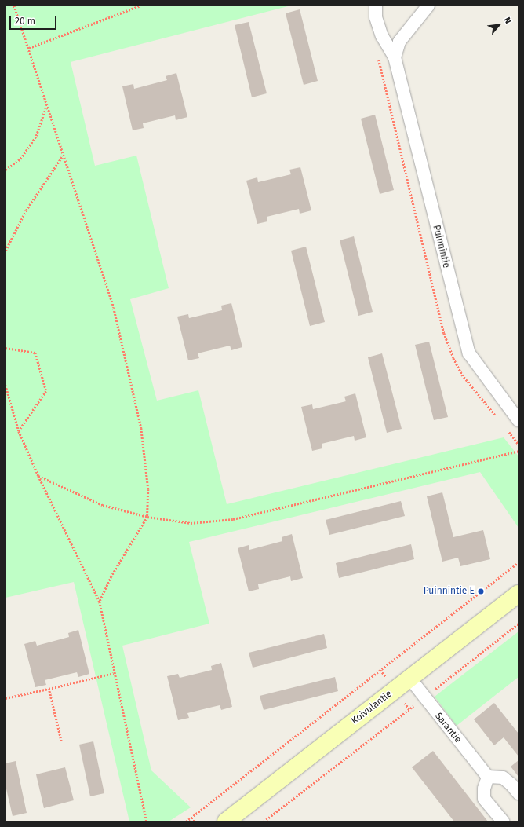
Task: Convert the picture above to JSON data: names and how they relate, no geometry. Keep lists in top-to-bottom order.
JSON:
{
  "streets": {
    "street": ["Puinnintie", "Koivulantie", "Sarantie"]
  },
  "crossings": [
    ["Koivulantie", "Sarantie"]
  ],
  "places": ["Puinnintie E"],
  "scale_bar": "20 m",
  "north": "top right"
}
